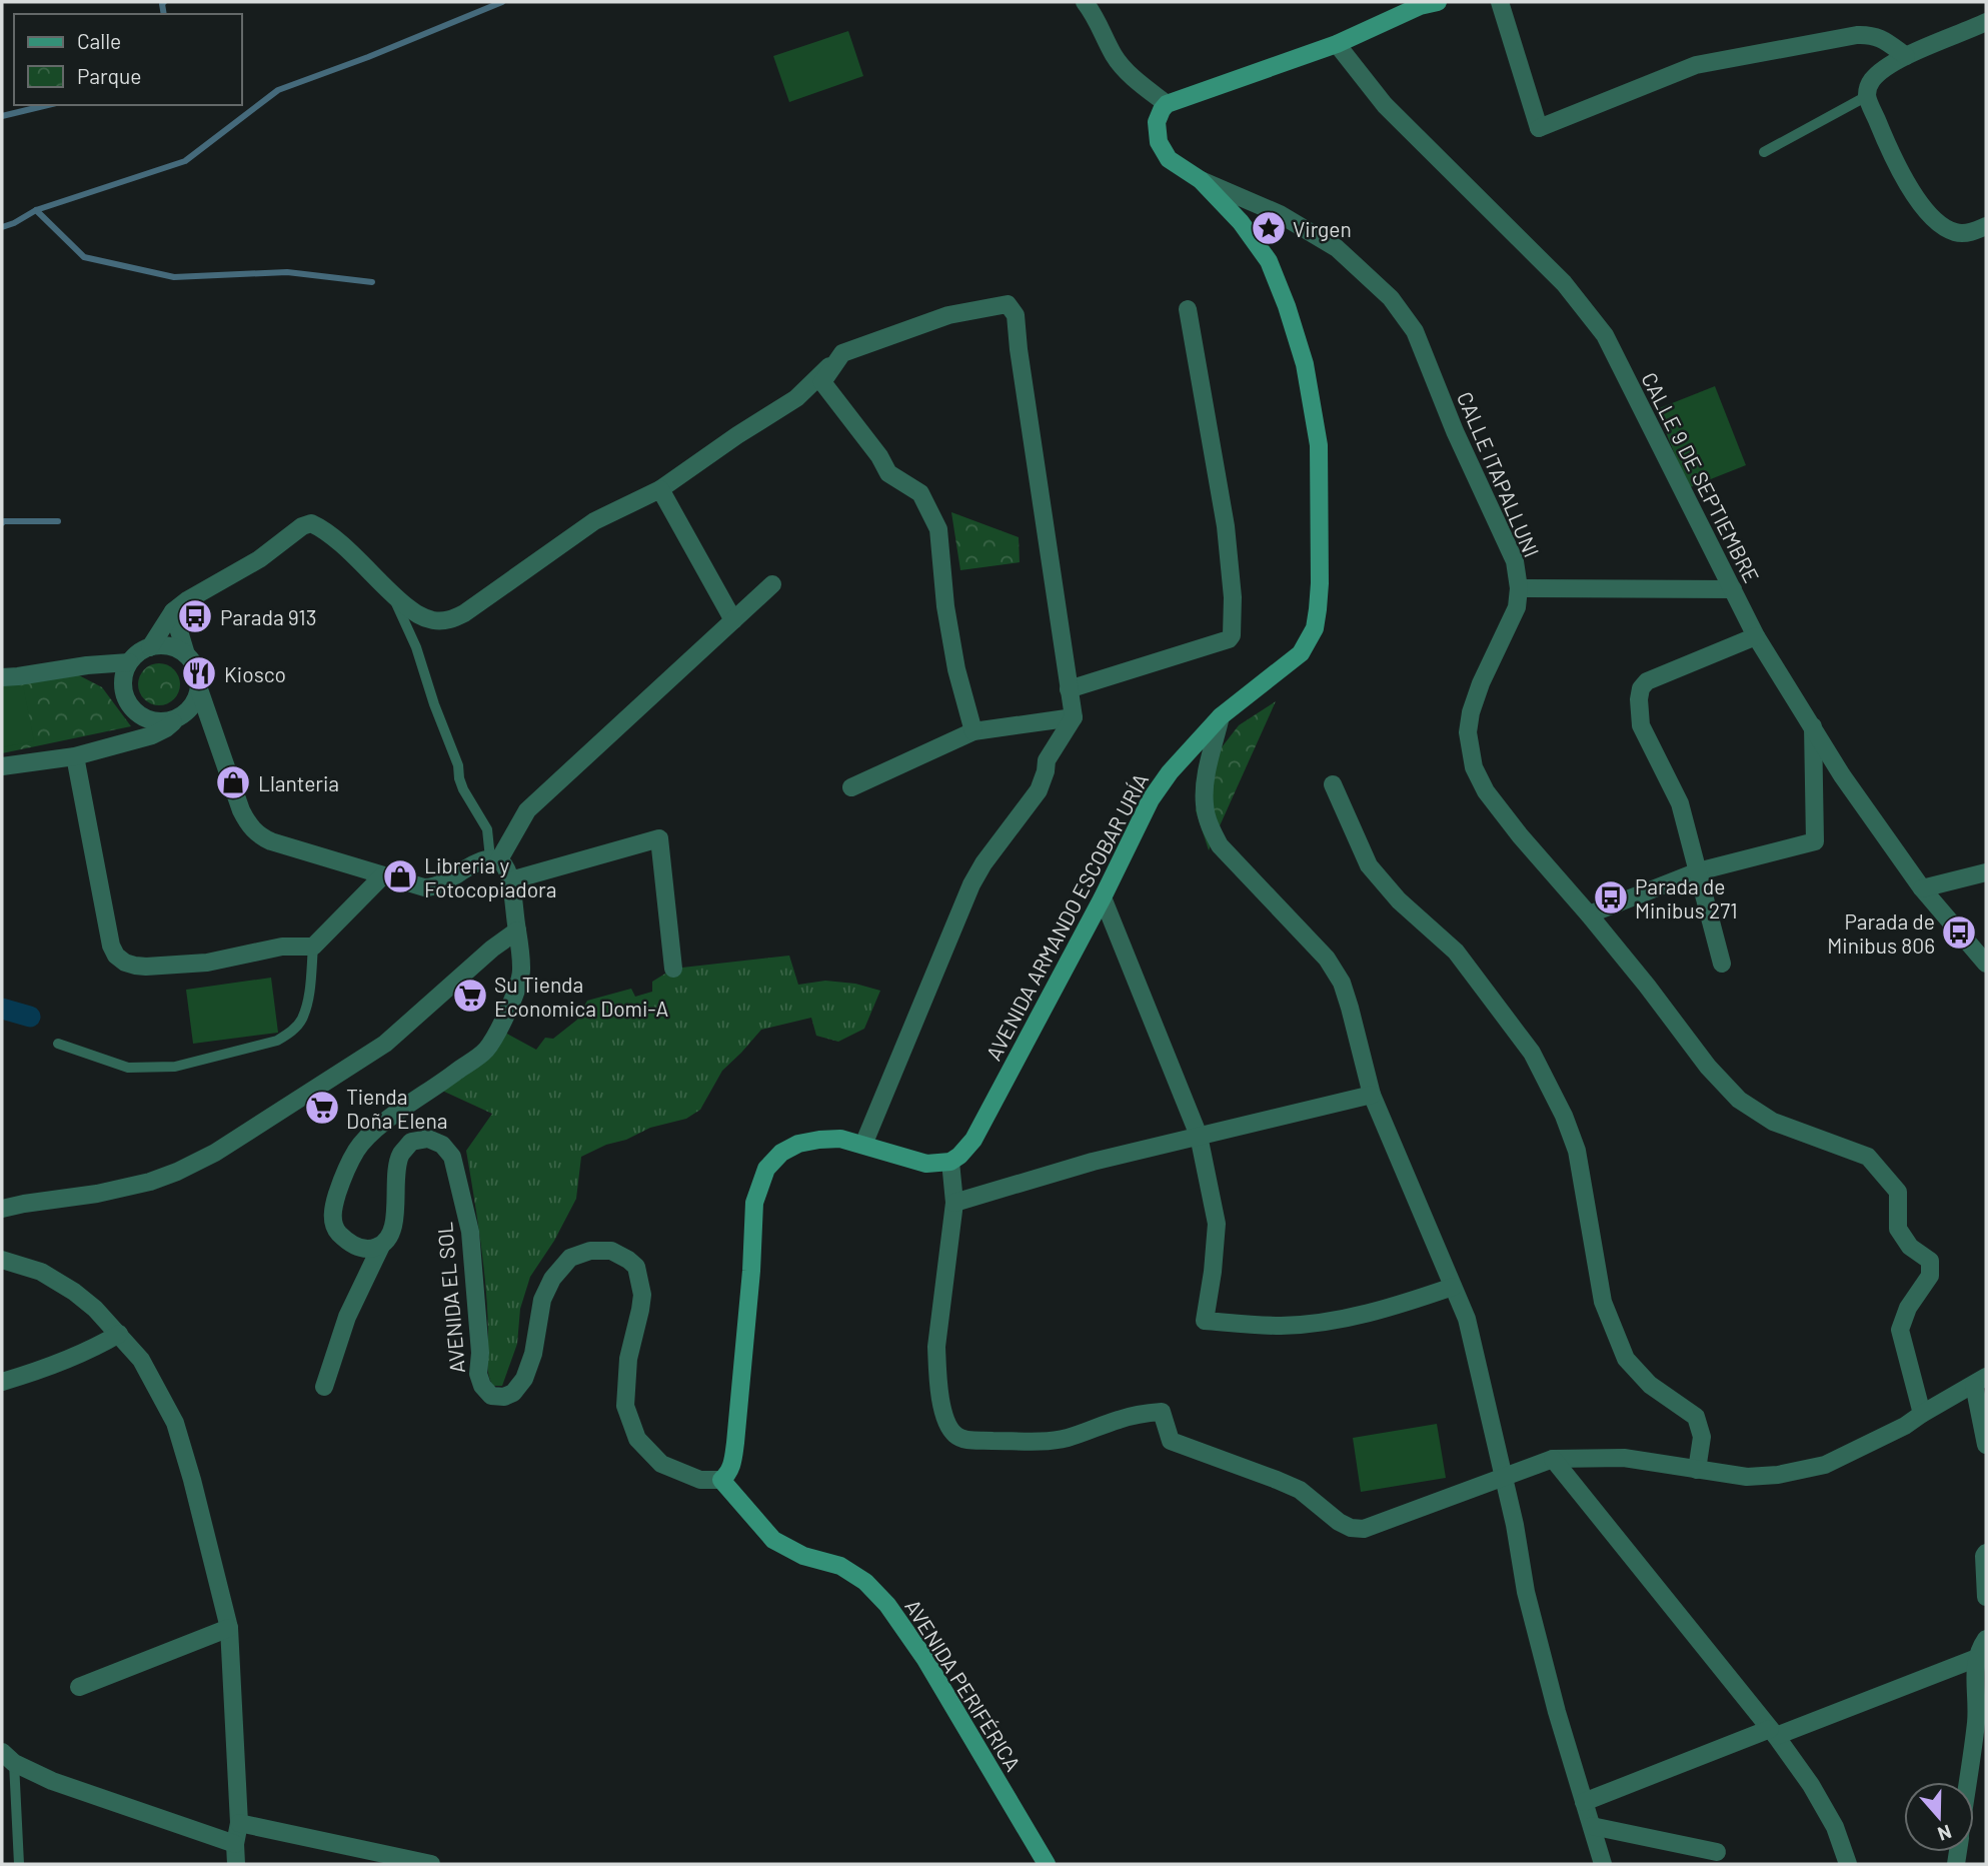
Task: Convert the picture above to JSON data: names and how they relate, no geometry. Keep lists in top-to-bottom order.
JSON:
{
  "streets": {
    "main road": ["AVENIDA ARMANDO ESCOBAR URÍA", "AVENIDA PERIFÉRICA"],
    "street": ["CALLE ITAPALLUNI", "CALLE 9 DE SEPTIEMBRE", "AVENIDA EL SOL"]
  },
  "crossings": [
    ["CALLE ITAPALLUNI", "AVENIDA ARMANDO ESCOBAR URÍA"],
    ["AVENIDA EL SOL", "AVENIDA PERIFÉRICA"]
  ],
  "places": {
    "place": ["Virgen"],
    "bus stop": ["Parada 913", "Parada de Minibus 271", "Parada de Minibus 806"],
    "restaurant": ["Kiosco"],
    "shop": ["Llanteria", "Libreria y Fotocopiadora"],
    "supermarket": ["Su Tienda Economica Domi-A", "Tienda Doña Elena"]
  },
  "legend": ["Calle", "Parque"],
  "north": "bottom"
}
